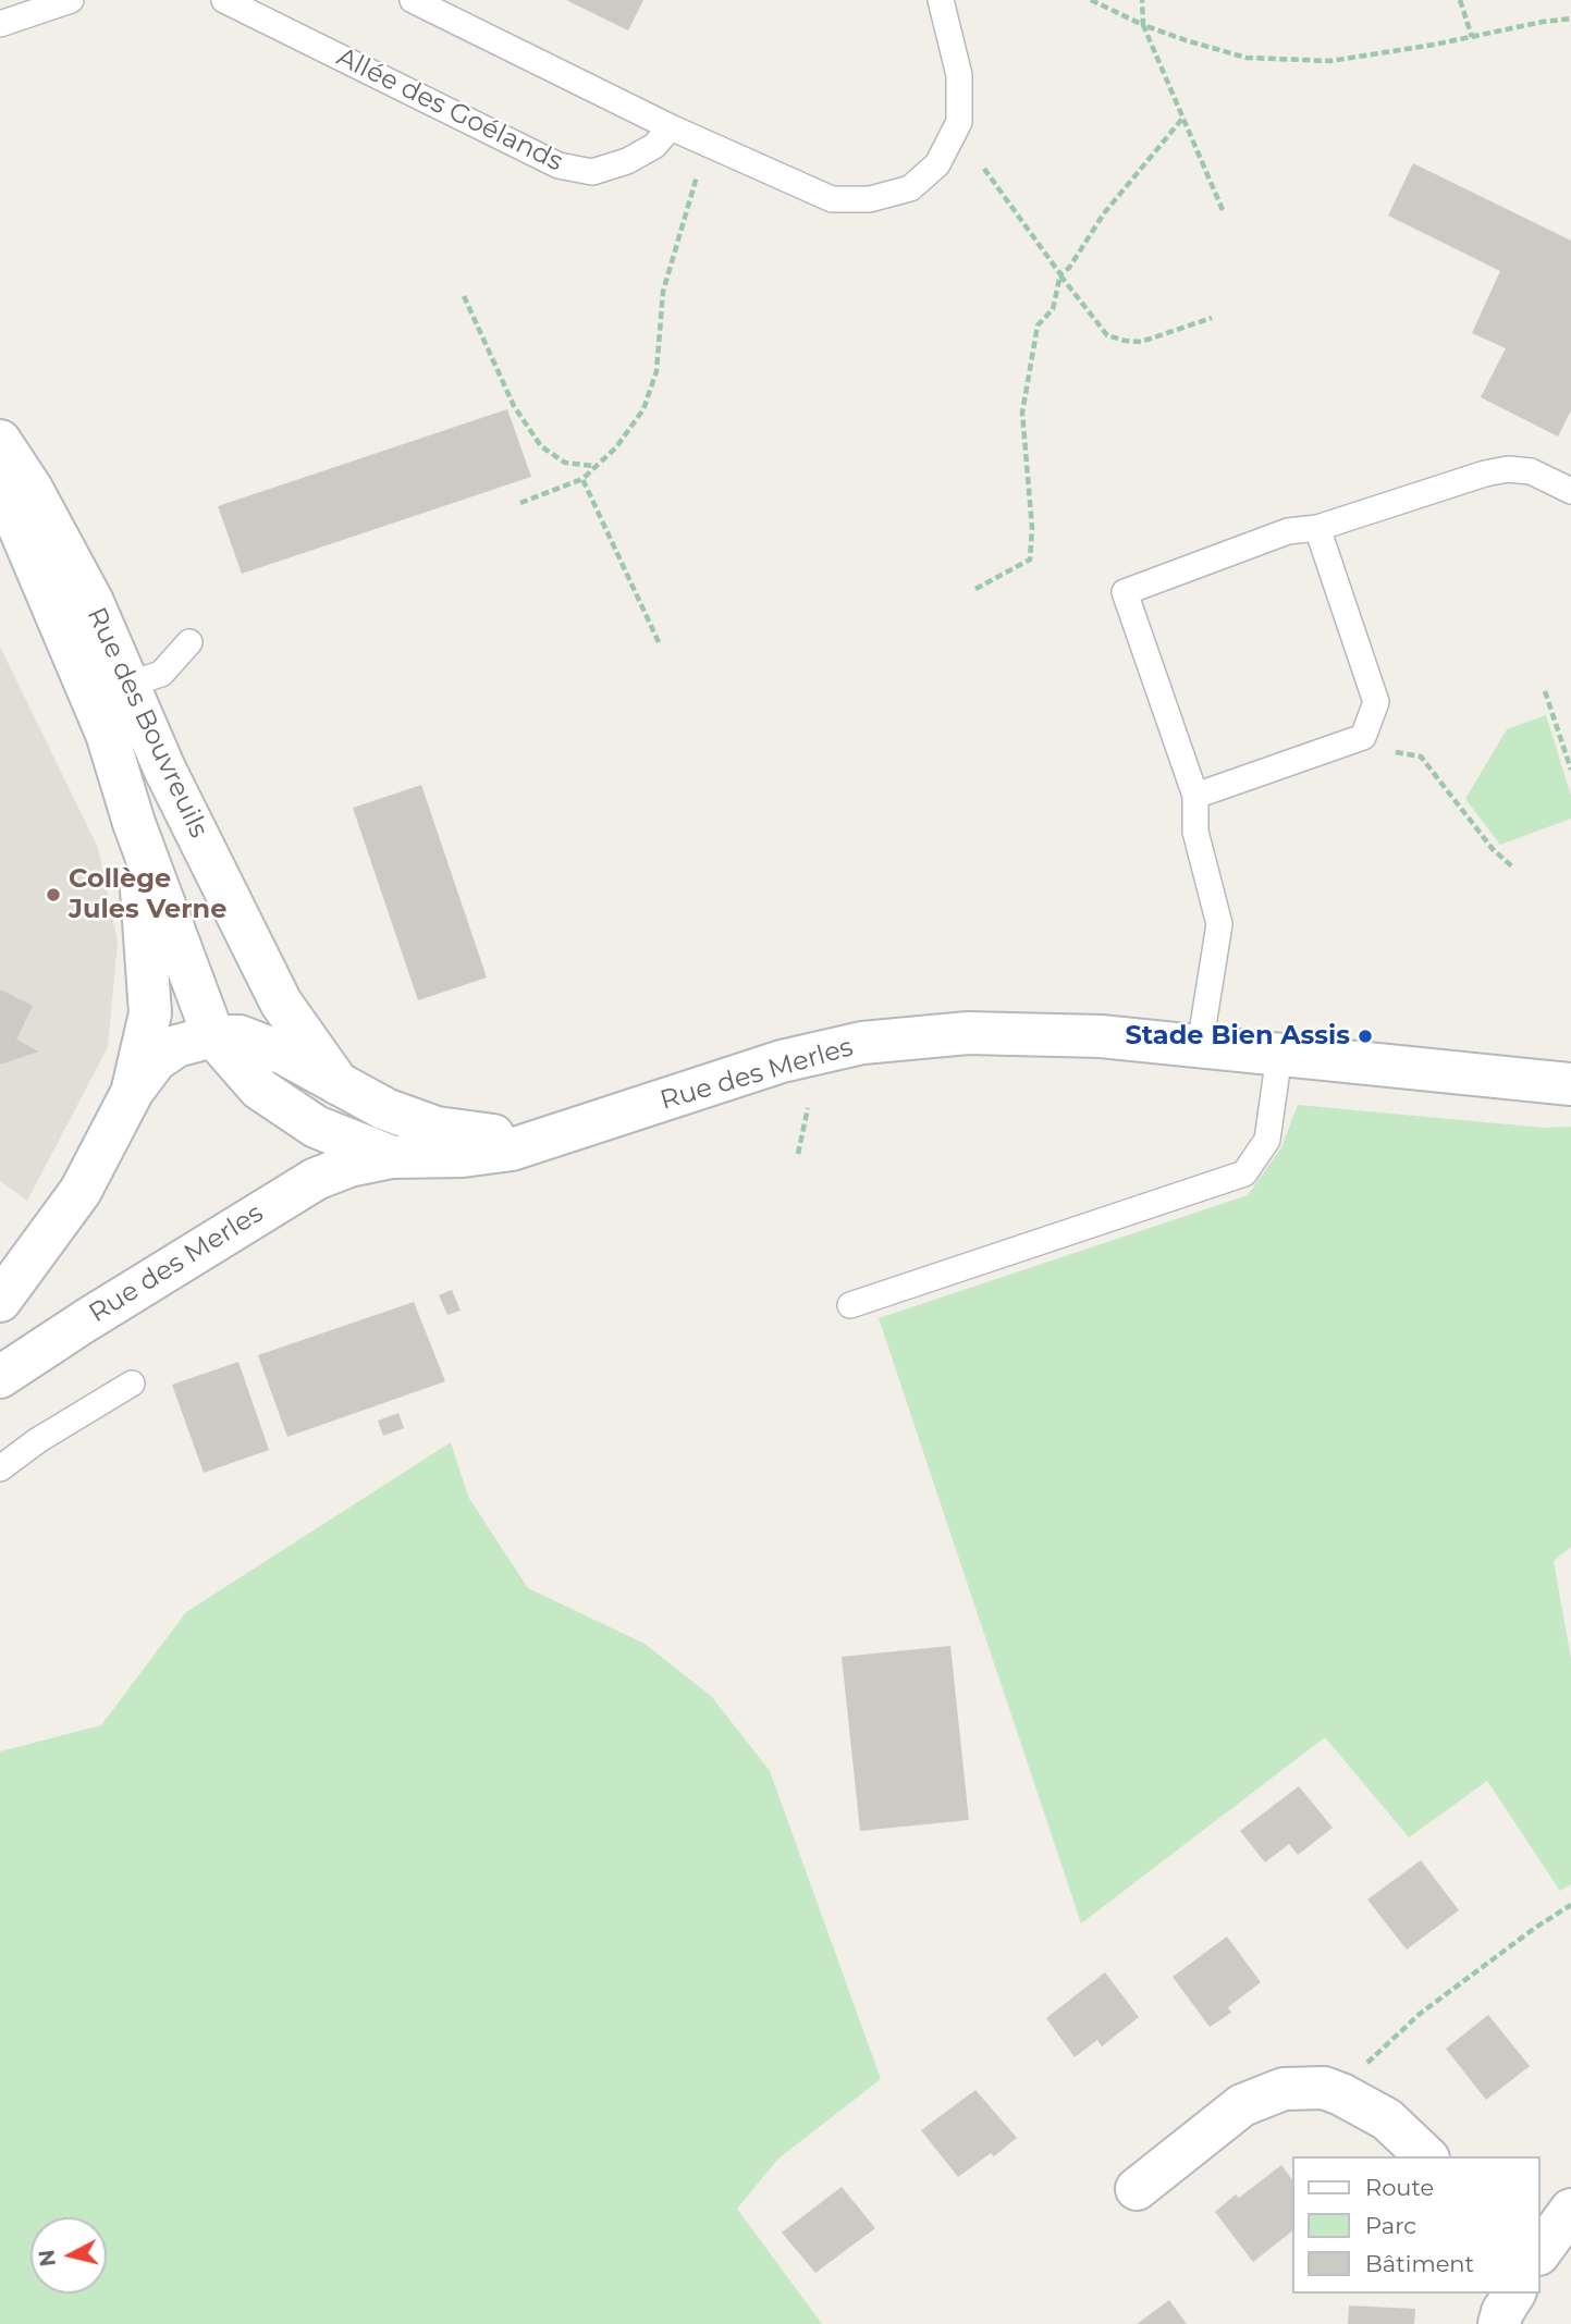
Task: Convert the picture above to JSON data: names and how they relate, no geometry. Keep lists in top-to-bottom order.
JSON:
{
  "streets": {
    "street": ["Rue des Bouvreuils", "Rue des Merles"],
    "lane": ["Allée des Goélands"]
  },
  "crossings": [
    ["Rue des Bouvreuils", "Rue des Merles"]
  ],
  "places": ["Collège Jules Verne", "Stade Bien Assis"],
  "legend": ["Route", "Parc", "Bâtiment"],
  "north": "left"
}
